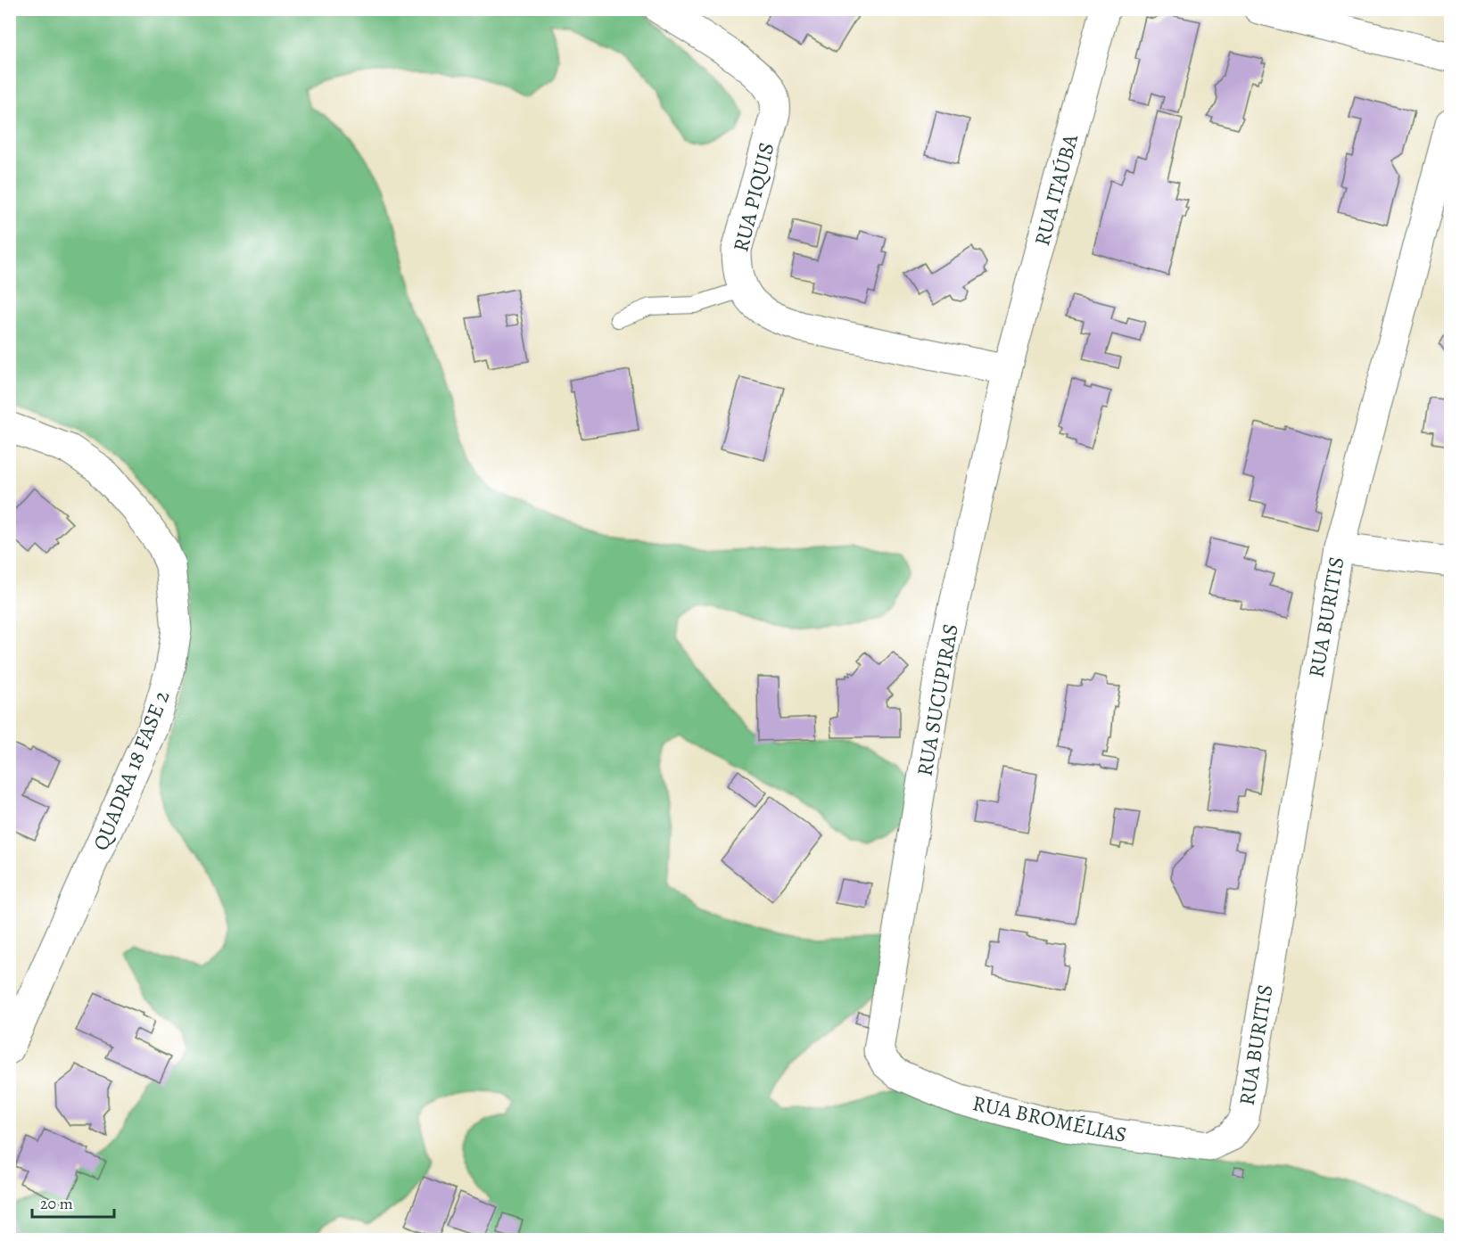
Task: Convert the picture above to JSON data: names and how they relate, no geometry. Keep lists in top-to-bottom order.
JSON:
{
  "streets": {
    "street": [
      "RUA ITAÚBA",
      "RUA PIQUIS",
      "RUA BURITIS",
      "RUA SUCUPIRAS",
      "QUADRA 18 FASE 2",
      "RUA BROMÉLIAS"
    ]
  },
  "crossings": [
    ["RUA ITAÚBA", "RUA PIQUIS"],
    ["RUA ITAÚBA", "RUA SUCUPIRAS"],
    ["RUA PIQUIS", "RUA SUCUPIRAS"],
    ["RUA BURITIS", "RUA BROMÉLIAS"],
    ["RUA SUCUPIRAS", "RUA BROMÉLIAS"]
  ],
  "scale_bar": "20 m"
}
